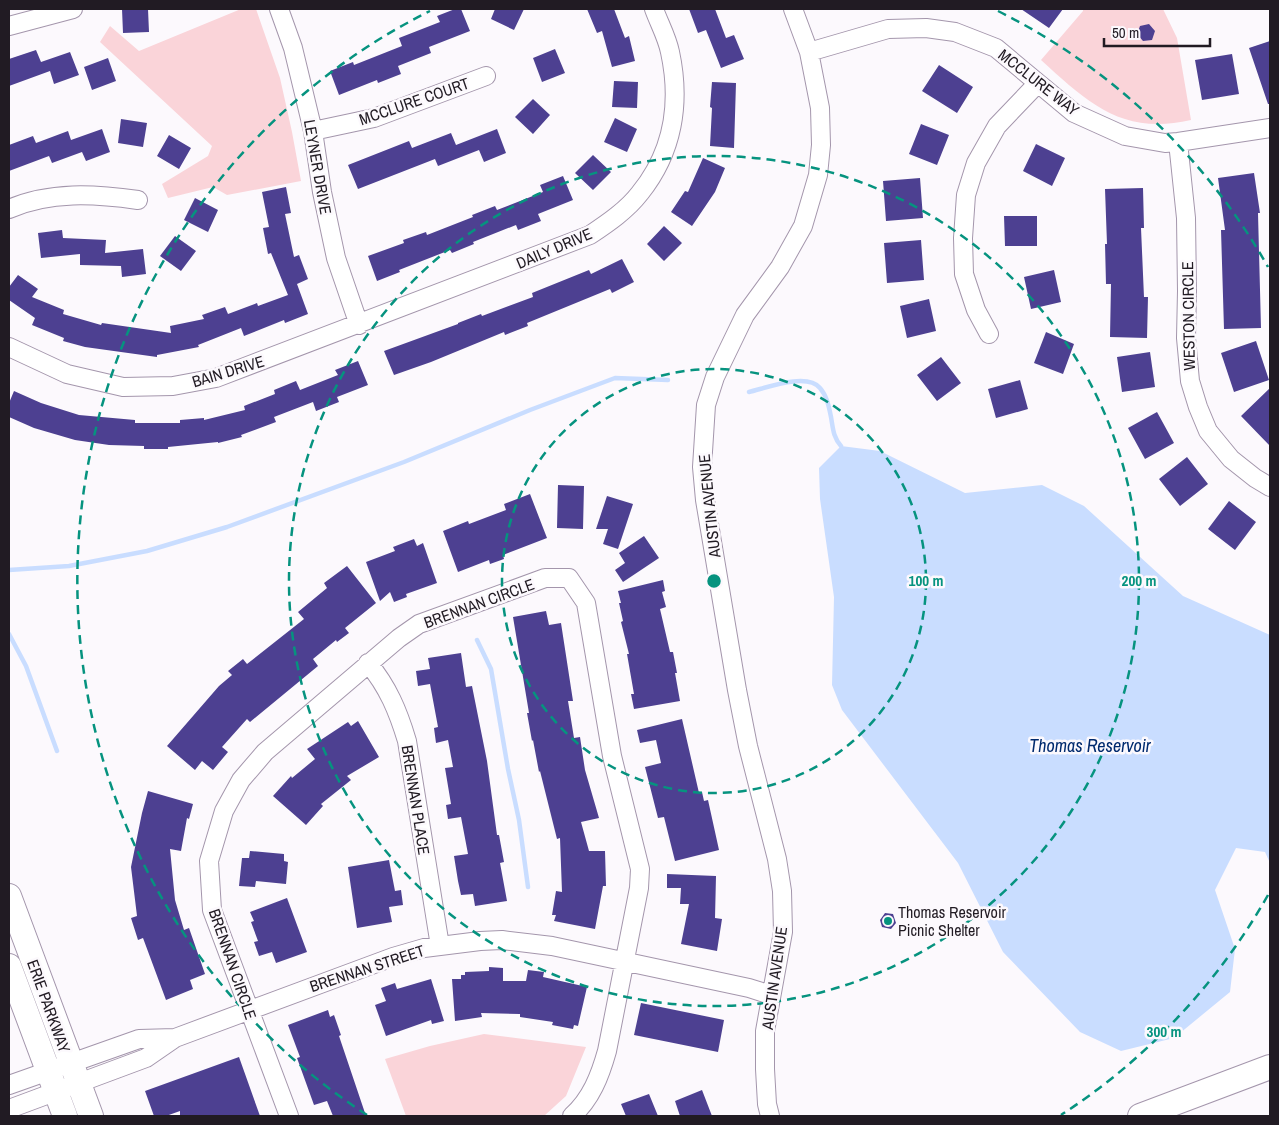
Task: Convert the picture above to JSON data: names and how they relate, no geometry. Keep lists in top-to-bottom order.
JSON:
{
  "streets": {
    "main road": ["ERIE PARKWAY"],
    "street": [
      "MCCLURE WAY",
      "MCCLURE COURT",
      "LEYNER DRIVE",
      "DAILY DRIVE",
      "WESTON CIRCLE",
      "BAIN DRIVE",
      "AUSTIN AVENUE",
      "BRENNAN CIRCLE",
      "BRENNAN PLACE",
      "BRENNAN STREET"
    ]
  },
  "crossings": [
    ["MCCLURE WAY", "WESTON CIRCLE"],
    ["MCCLURE WAY", "AUSTIN AVENUE"],
    ["MCCLURE COURT", "LEYNER DRIVE"],
    ["LEYNER DRIVE", "DAILY DRIVE"],
    ["LEYNER DRIVE", "BAIN DRIVE"],
    ["DAILY DRIVE", "BAIN DRIVE"],
    ["AUSTIN AVENUE", "BRENNAN STREET"],
    ["BRENNAN CIRCLE", "BRENNAN PLACE"],
    ["BRENNAN CIRCLE", "BRENNAN STREET"],
    ["BRENNAN PLACE", "BRENNAN STREET"],
    ["BRENNAN STREET", "ERIE PARKWAY"]
  ],
  "water": ["Thomas Reservoir"],
  "places": ["Thomas Reservoir Picnic Shelter"],
  "scale_bar": "50 m",
  "rings": ["100 m", "200 m", "300 m"]
}
